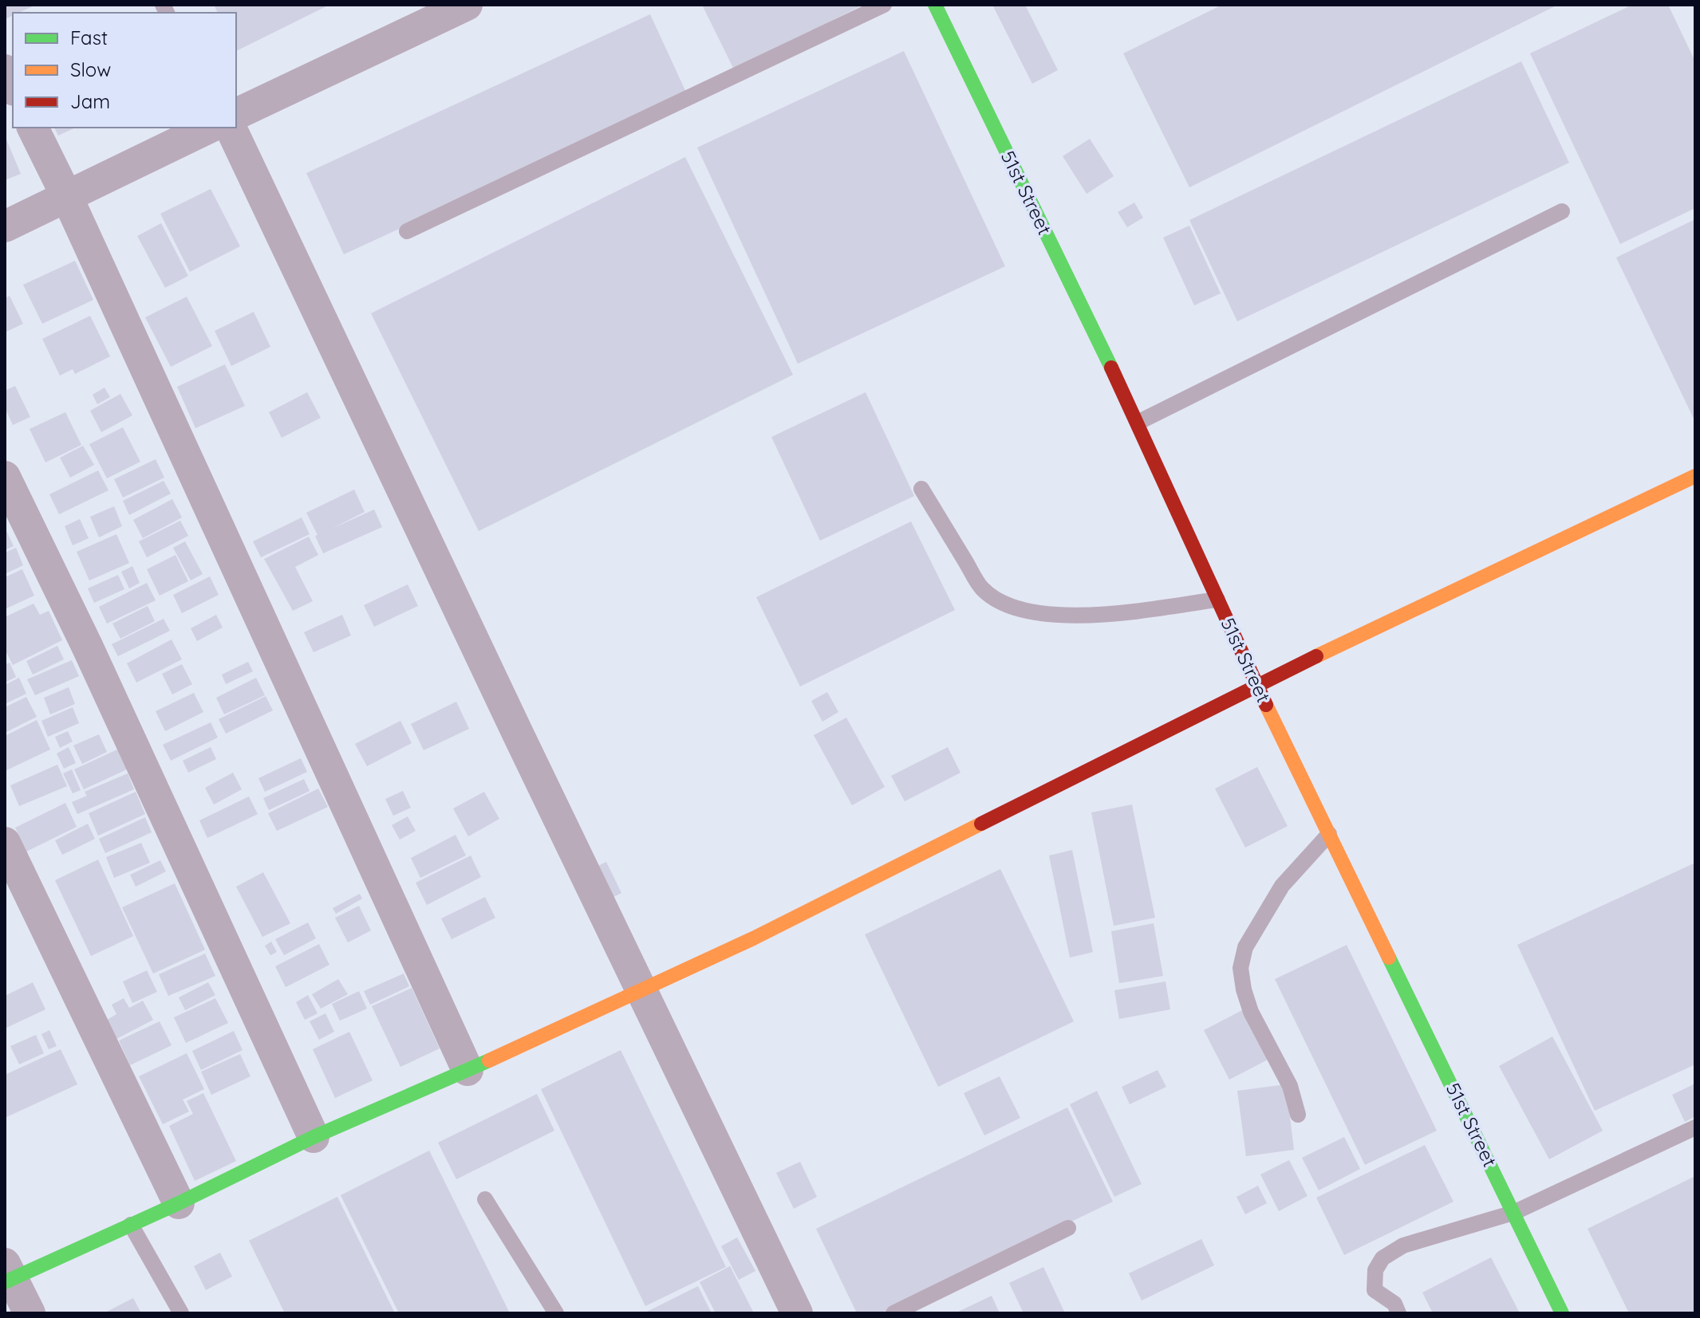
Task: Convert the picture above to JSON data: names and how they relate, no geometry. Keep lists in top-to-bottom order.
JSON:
{
  "streets": {
    "street": ["51st Street"]
  },
  "legend": ["Fast", "Slow", "Jam"]
}
